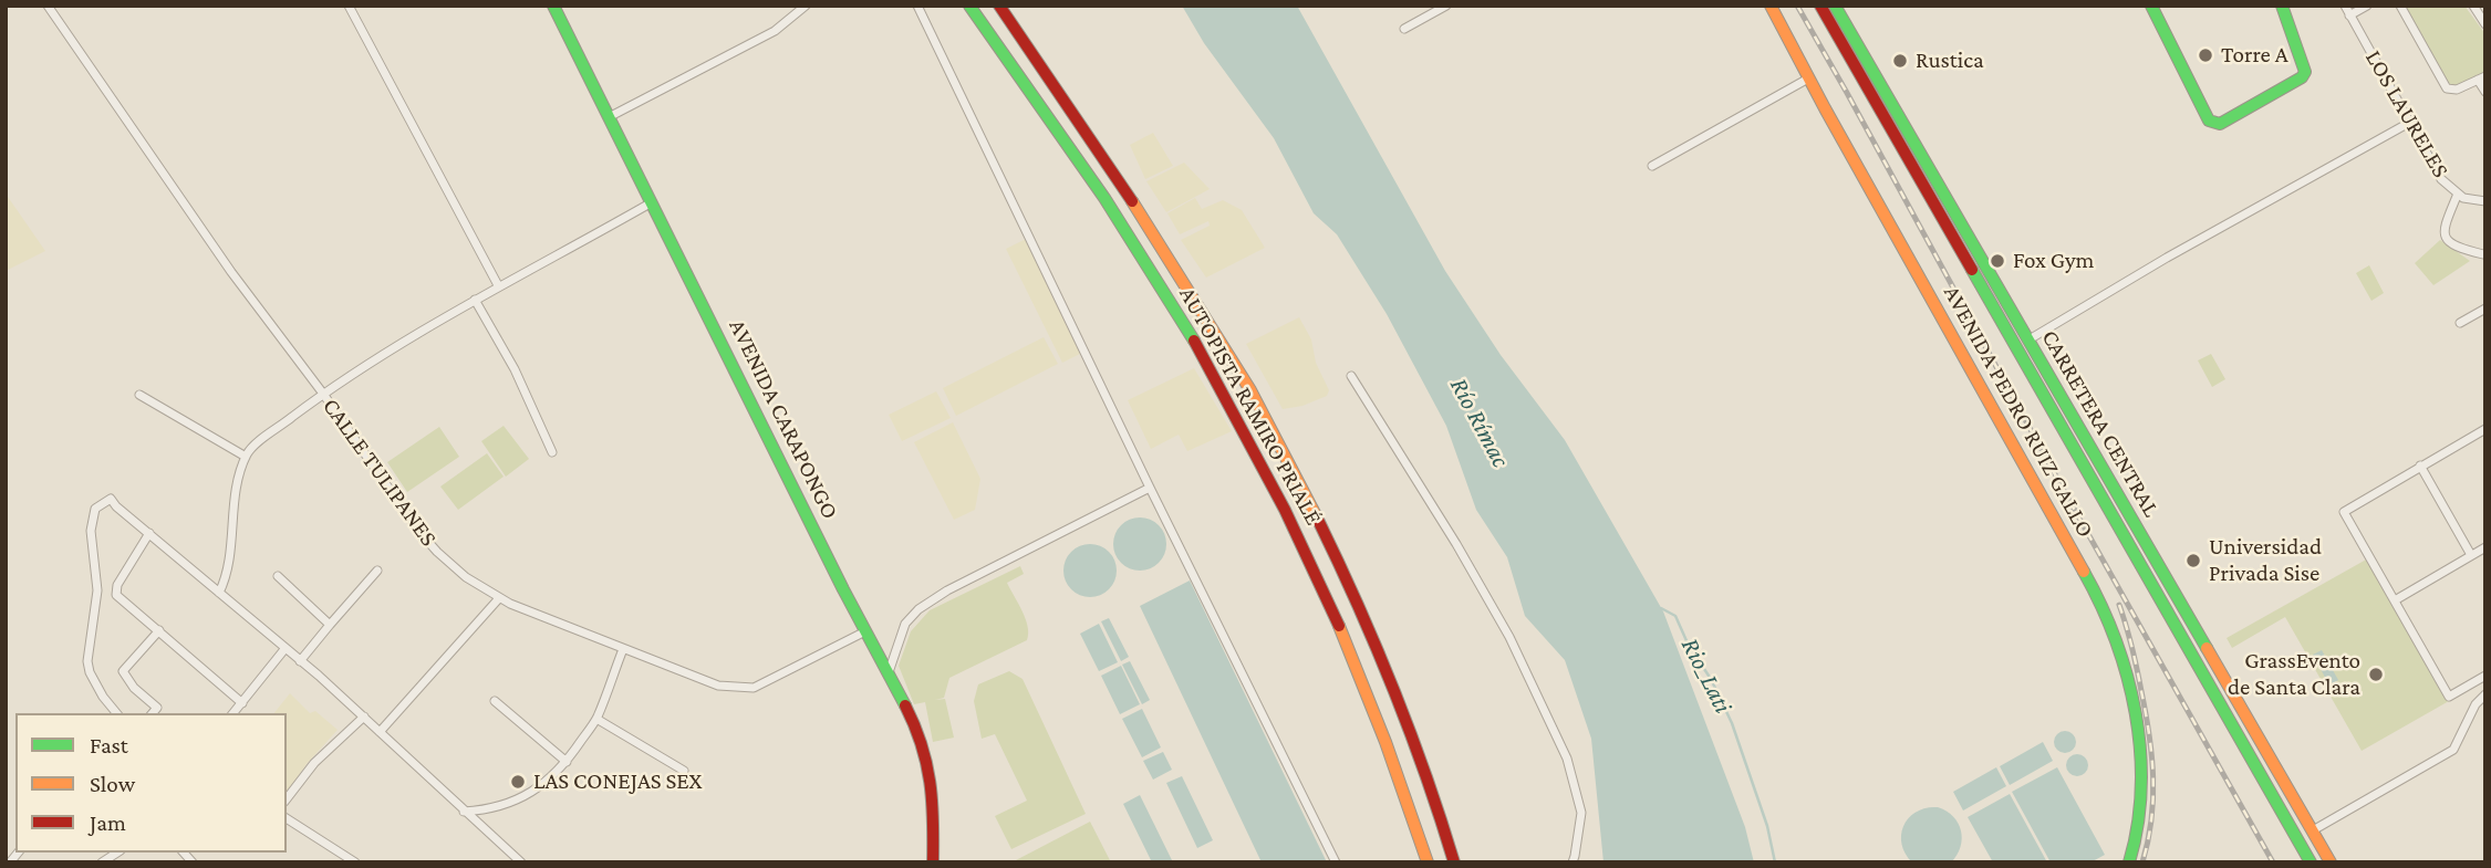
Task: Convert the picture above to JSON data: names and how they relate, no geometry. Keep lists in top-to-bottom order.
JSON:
{
  "streets": {
    "main road": [
      "AUTOPISTA RAMIRO PRIALÉ",
      "AVENIDA PEDRO RUIZ GALLO",
      "AVENIDA CARAPONGO",
      "CARRETERA CENTRAL"
    ],
    "street": ["LOS LAURELES", "CALLE TULIPANES"]
  },
  "crossings": [
    ["AVENIDA CARAPONGO", "CALLE TULIPANES"]
  ],
  "water": ["Río Rímac", "Rio_Lati"],
  "places": [
    "Torre A",
    "Rustica",
    "Fox Gym",
    "Universidad Privada Sise",
    "GrassEvento de Santa Clara",
    "LAS CONEJAS SEX"
  ],
  "legend": ["Fast", "Slow", "Jam"]
}
